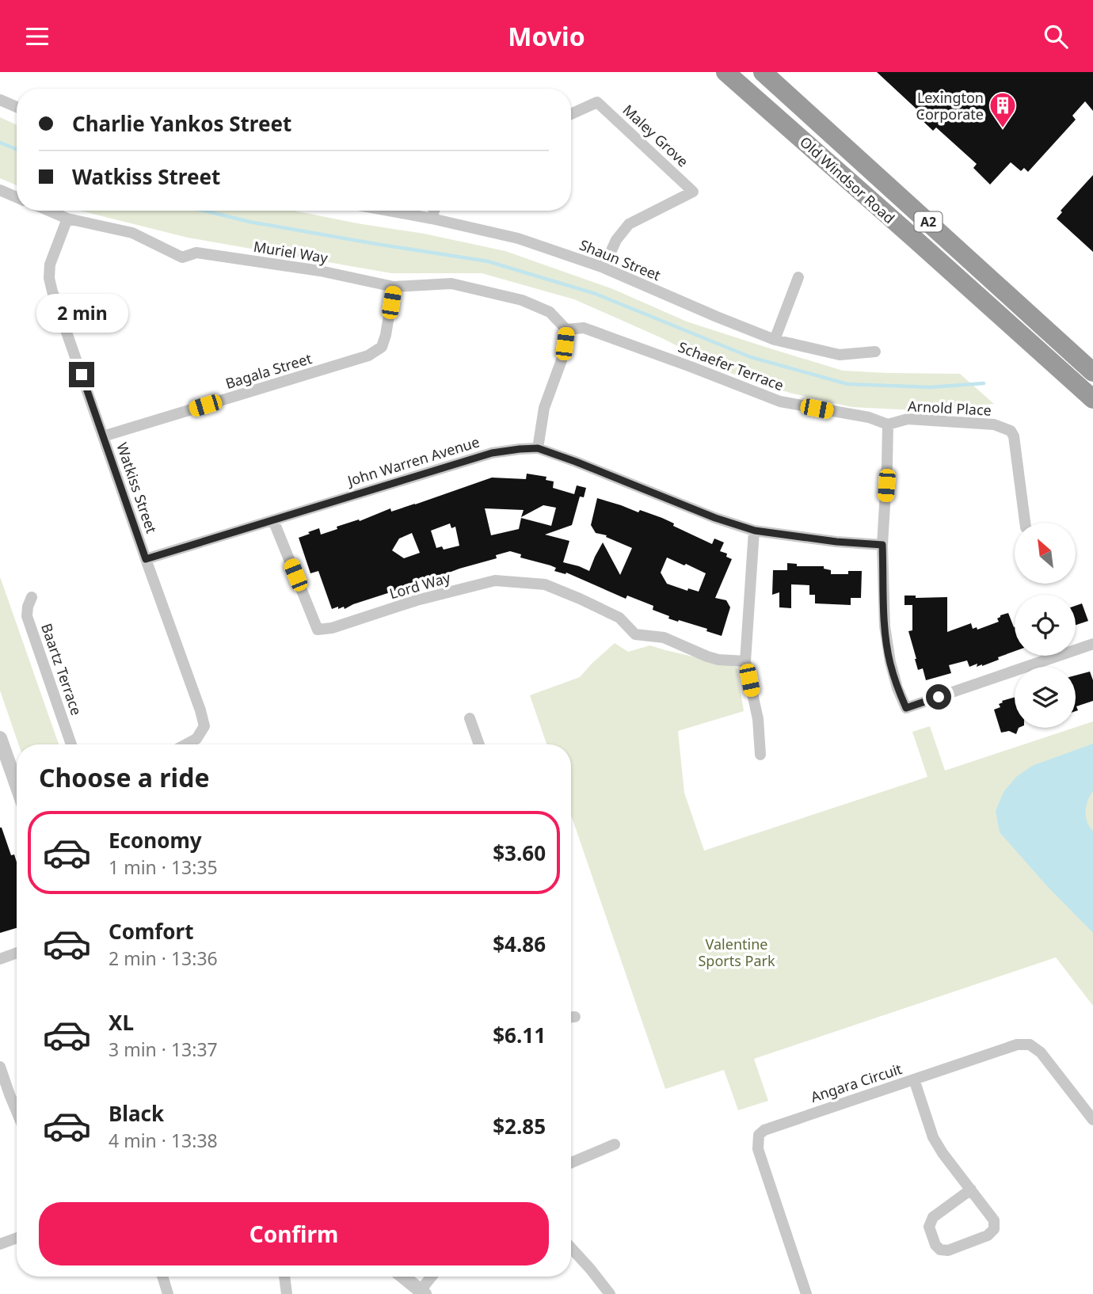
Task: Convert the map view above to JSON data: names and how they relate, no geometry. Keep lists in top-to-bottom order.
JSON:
{
  "streets": {
    "highway": ["Old Windsor Road", "A2"],
    "street": [
      "Maley Grove",
      "Muriel Way",
      "Shaun Street",
      "Schaefer Terrace",
      "Bagala Street",
      "Arnold Place",
      "John Warren Avenue",
      "Watkiss Street",
      "Lord Way",
      "Baartz Terrace",
      "Angara Circuit"
    ]
  },
  "crossings": [
    ["Maley Grove", "Shaun Street"],
    ["Muriel Way", "Schaefer Terrace"],
    ["Muriel Way", "Bagala Street"],
    ["Muriel Way", "Watkiss Street"],
    ["Schaefer Terrace", "Arnold Place"],
    ["Bagala Street", "Watkiss Street"],
    ["John Warren Avenue", "Watkiss Street"],
    ["John Warren Avenue", "Lord Way"]
  ],
  "parks": ["Valentine Sports Park"],
  "places": {
    "building": ["Lexington Corporate"]
  },
  "north": "top left",
  "page": {
    "header": "Movio",
    "banner": ["Charlie Yankos Street", "Watkiss Street"],
    "bubble": "2 min",
    "heading": "Choose a ride",
    "list": [
      {
        "name": "Economy",
        "note": "1 min · 13:35",
        "value": "$3.60"
      },
      {
        "name": "Comfort",
        "note": "2 min · 13:36",
        "value": "$4.86"
      },
      {
        "name": "XL",
        "note": "3 min · 13:37",
        "value": "$6.11"
      },
      {
        "name": "Black",
        "note": "4 min · 13:38",
        "value": "$2.85"
      }
    ],
    "buttons": "Confirm"
  }
}
